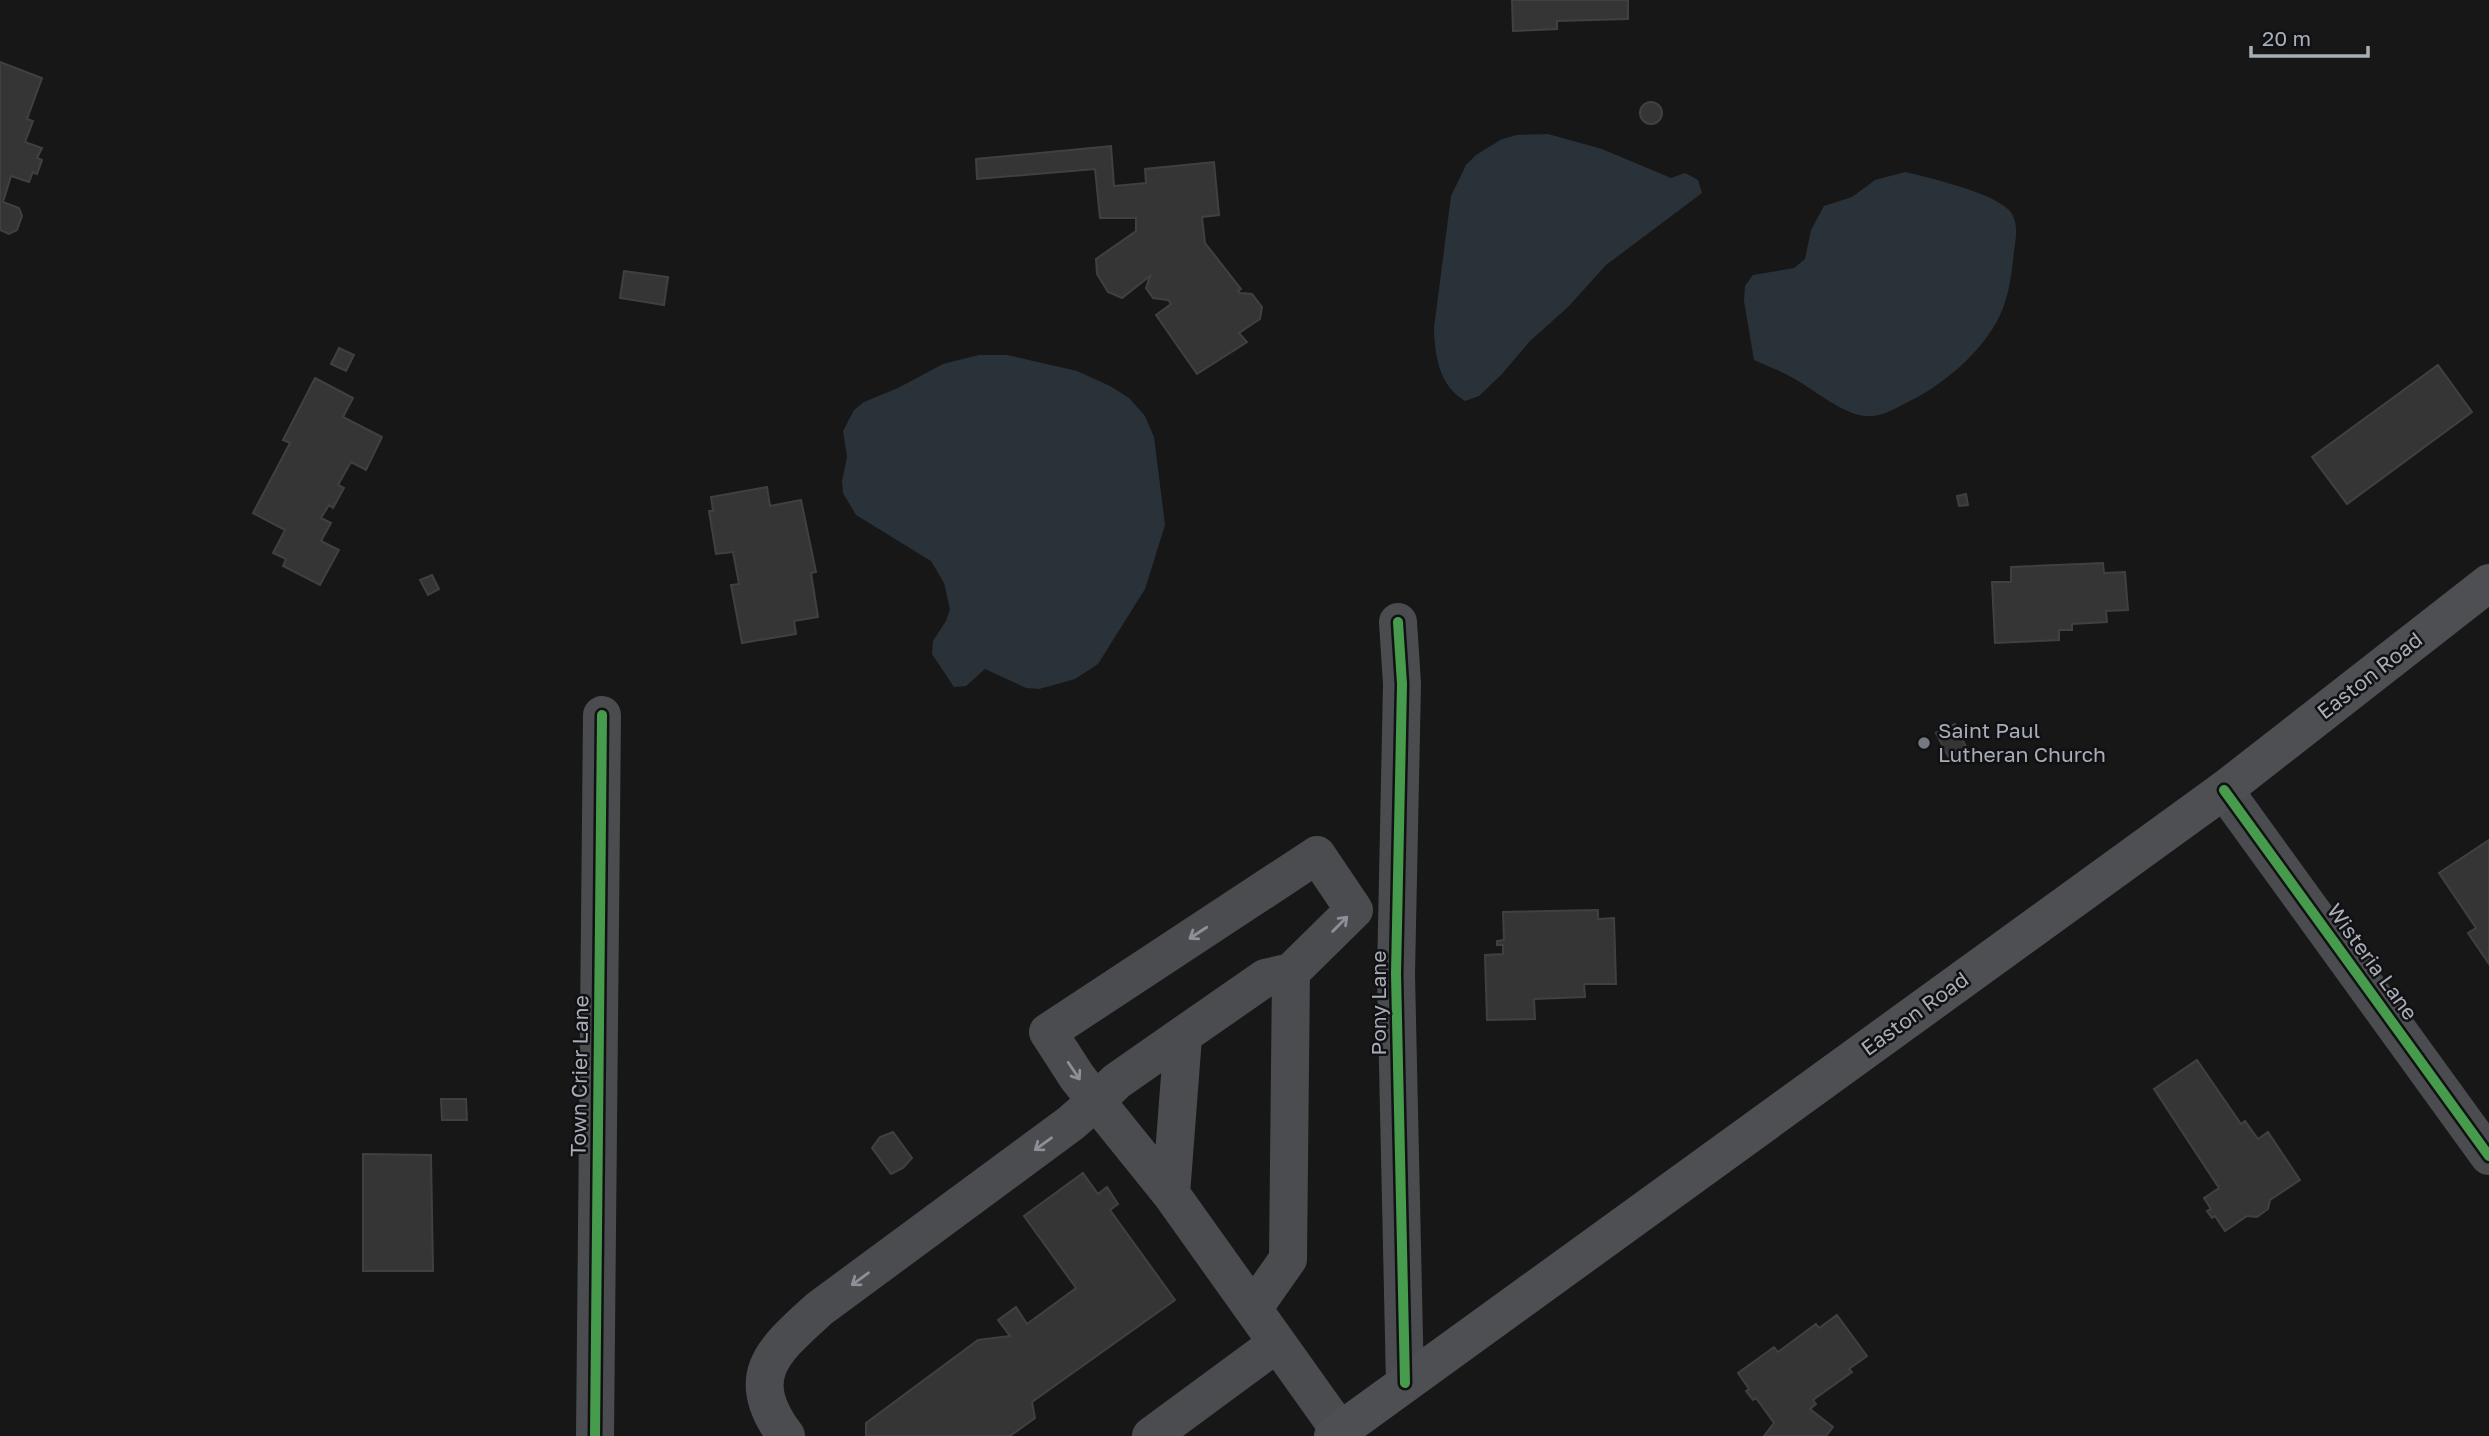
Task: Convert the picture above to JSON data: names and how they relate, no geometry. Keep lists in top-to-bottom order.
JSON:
{
  "streets": {
    "main road": ["Easton Road"],
    "street": ["Wisteria Lane", "Pony Lane", "Town Crier Lane"]
  },
  "crossings": [
    ["Easton Road", "Wisteria Lane"],
    ["Easton Road", "Pony Lane"]
  ],
  "places": ["Saint Paul Lutheran Church"],
  "scale_bar": "20 m"
}
